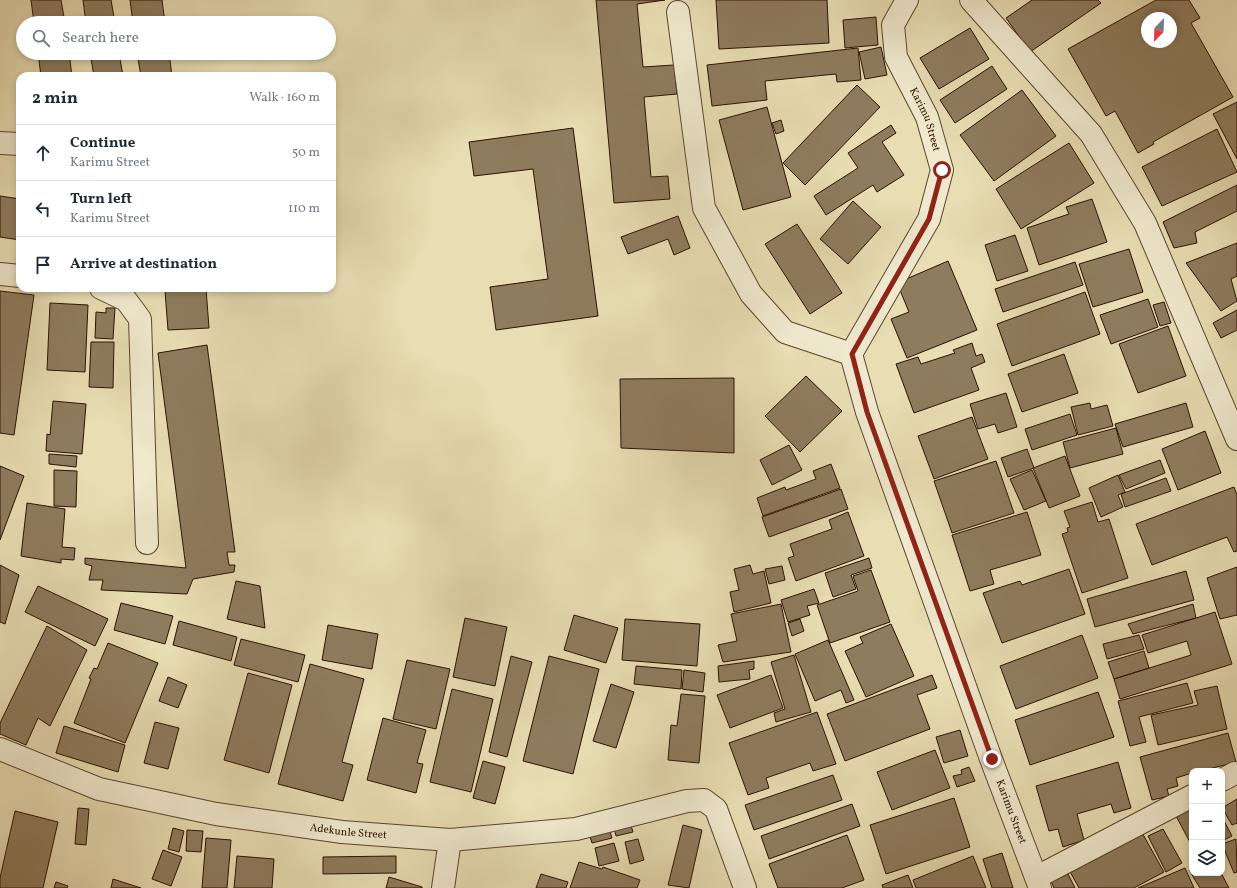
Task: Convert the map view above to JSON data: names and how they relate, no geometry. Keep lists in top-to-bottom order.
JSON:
{
  "streets": {
    "street": ["Karimu Street", "Adekunle Street"]
  },
  "north": "bottom left",
  "page": {
    "search": "Search here",
    "heading": ["2 min", "Walk · 160 m"],
    "list": [
      ["Continue", "Karimu Street", "50 m"],
      ["Turn left", "Karimu Street", "110 m"],
      "Arrive at destination"
    ],
    "map_buttons": ["+", "−"]
  }
}
